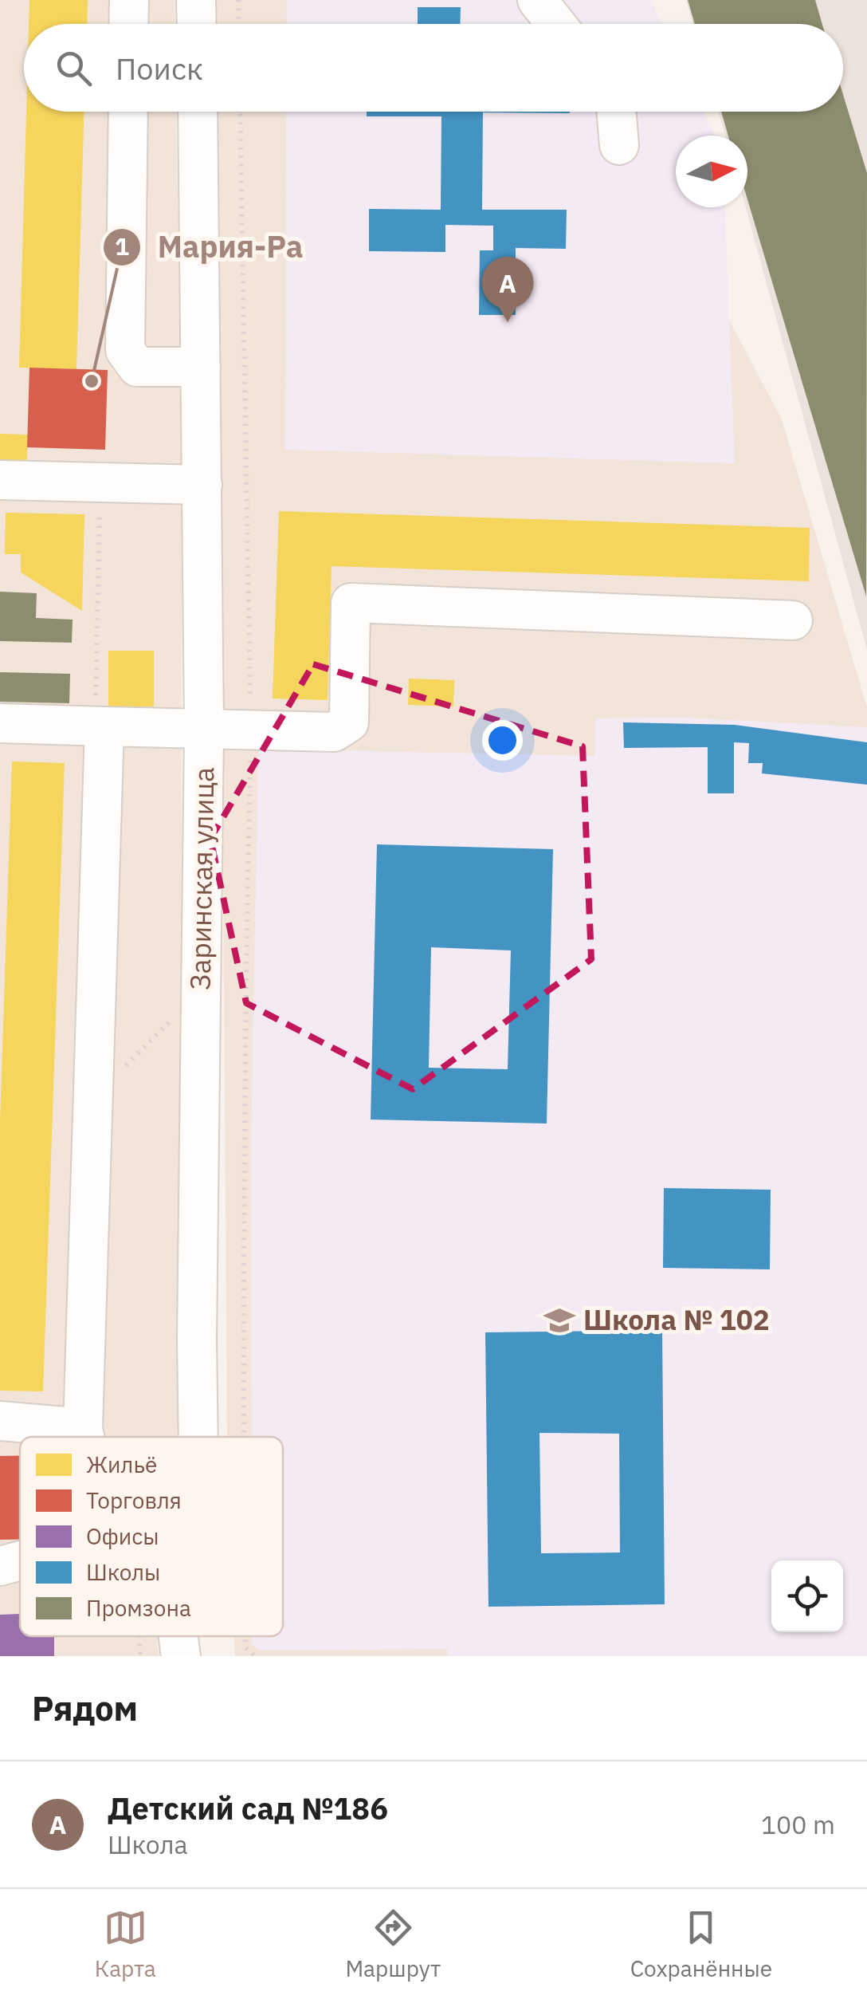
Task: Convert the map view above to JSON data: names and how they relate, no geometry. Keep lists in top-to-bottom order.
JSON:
{
  "streets": {
    "street": ["Заринская улица"]
  },
  "places": {
    "other": ["Мария-Ра"],
    "school or university": ["Школа № 102"]
  },
  "legend": [
    "Жильё",
    "Торговля",
    "Офисы",
    "Школы",
    "Промзона"
  ],
  "north": "right",
  "page": {
    "search": "Поиск",
    "pins": "A",
    "heading": "Рядом",
    "list": [
      {
        "mark": "A",
        "name": "Детский сад №186",
        "note": "Школа",
        "value": "100 m"
      }
    ],
    "nav": ["Карта", "Маршрут", "Сохранённые"]
  }
}
